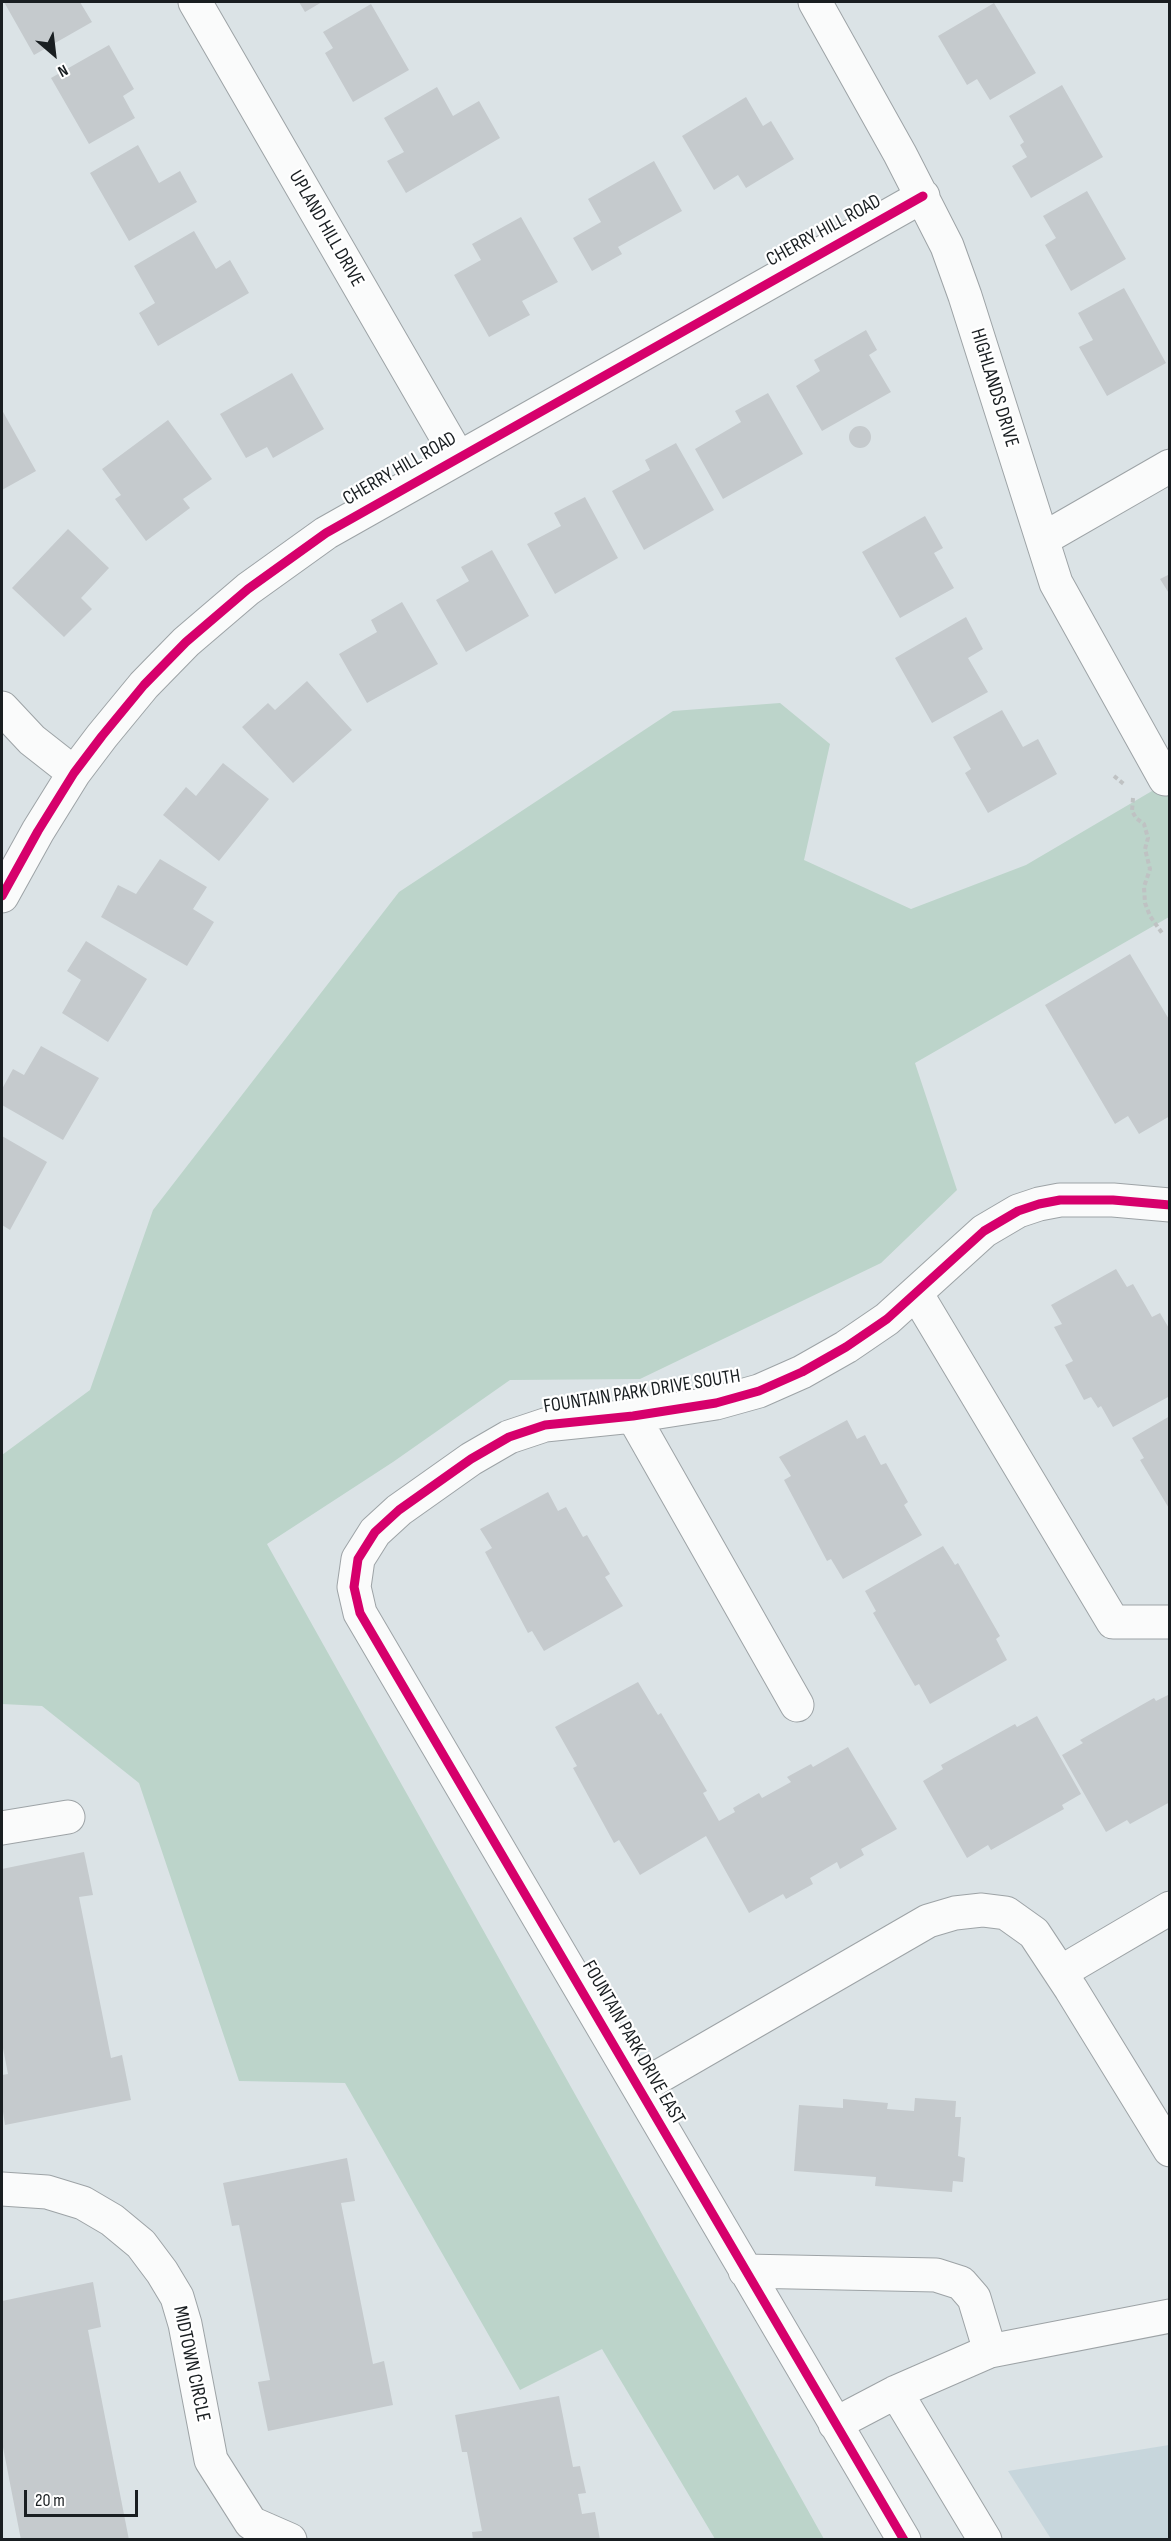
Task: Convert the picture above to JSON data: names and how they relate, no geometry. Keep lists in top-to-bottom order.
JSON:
{
  "streets": {
    "street": [
      "UPLAND HILL DRIVE",
      "CHERRY HILL ROAD",
      "HIGHLANDS DRIVE",
      "FOUNTAIN PARK DRIVE SOUTH",
      "FOUNTAIN PARK DRIVE EAST",
      "MIDTOWN CIRCLE"
    ]
  },
  "crossings": [
    ["UPLAND HILL DRIVE", "CHERRY HILL ROAD"],
    ["CHERRY HILL ROAD", "HIGHLANDS DRIVE"],
    ["FOUNTAIN PARK DRIVE SOUTH", "FOUNTAIN PARK DRIVE EAST"]
  ],
  "scale_bar": "20 m",
  "north": "bottom right"
}
